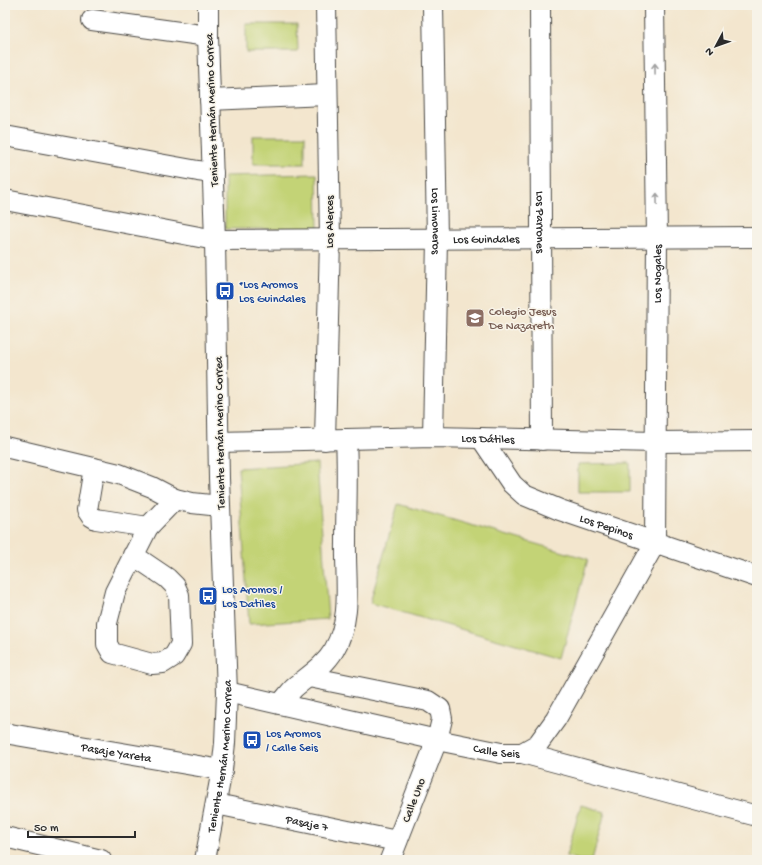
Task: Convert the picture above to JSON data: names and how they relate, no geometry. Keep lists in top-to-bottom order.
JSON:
{
  "streets": {
    "street": [
      "Teniente Hernán Merino Correa",
      "Los Limoneros",
      "Los Alerces",
      "Los Parrones",
      "Los Guindales",
      "Los Nogales",
      "Los Dátiles",
      "Los Pepinos",
      "Calle Seis",
      "Pasaje Yareta",
      "Calle Uno",
      "Pasaje 7"
    ]
  },
  "crossings": [
    ["Teniente Hernán Merino Correa", "Los Guindales"],
    ["Teniente Hernán Merino Correa", "Los Dátiles"],
    ["Teniente Hernán Merino Correa", "Calle Seis"],
    ["Teniente Hernán Merino Correa", "Pasaje Yareta"],
    ["Teniente Hernán Merino Correa", "Pasaje 7"],
    ["Los Limoneros", "Los Guindales"],
    ["Los Limoneros", "Los Dátiles"],
    ["Los Alerces", "Los Guindales"],
    ["Los Alerces", "Los Dátiles"],
    ["Los Parrones", "Los Guindales"],
    ["Los Parrones", "Los Dátiles"],
    ["Los Guindales", "Los Nogales"],
    ["Los Nogales", "Los Dátiles"],
    ["Los Nogales", "Los Pepinos"],
    ["Los Nogales", "Calle Seis"],
    ["Los Dátiles", "Los Pepinos"],
    ["Los Pepinos", "Calle Seis"],
    ["Calle Seis", "Calle Uno"],
    ["Calle Uno", "Pasaje 7"]
  ],
  "one_way": ["Los Nogales"],
  "places": {
    "bus stop": ["*Los Aromos Los Guindales", "Los Aromos / Los Datiles", "Los Aromos / Calle Seis"],
    "school or university": ["Colegio Jesus De Nazareth"]
  },
  "scale_bar": "50 m",
  "north": "bottom left"
}
